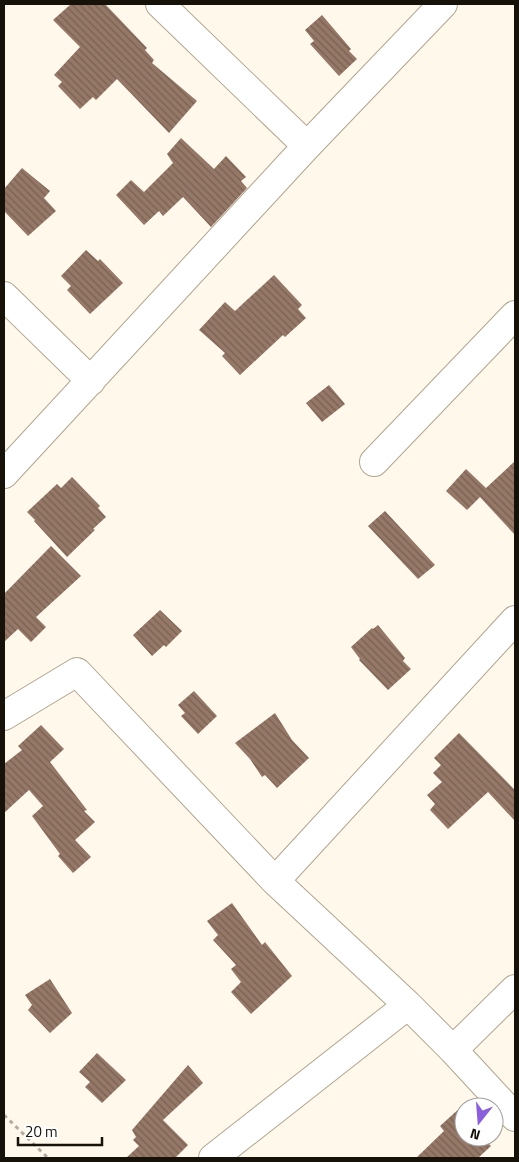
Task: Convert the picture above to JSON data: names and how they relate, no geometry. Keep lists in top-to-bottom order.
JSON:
{
  "scale_bar": "20 m",
  "north": "bottom"
}
